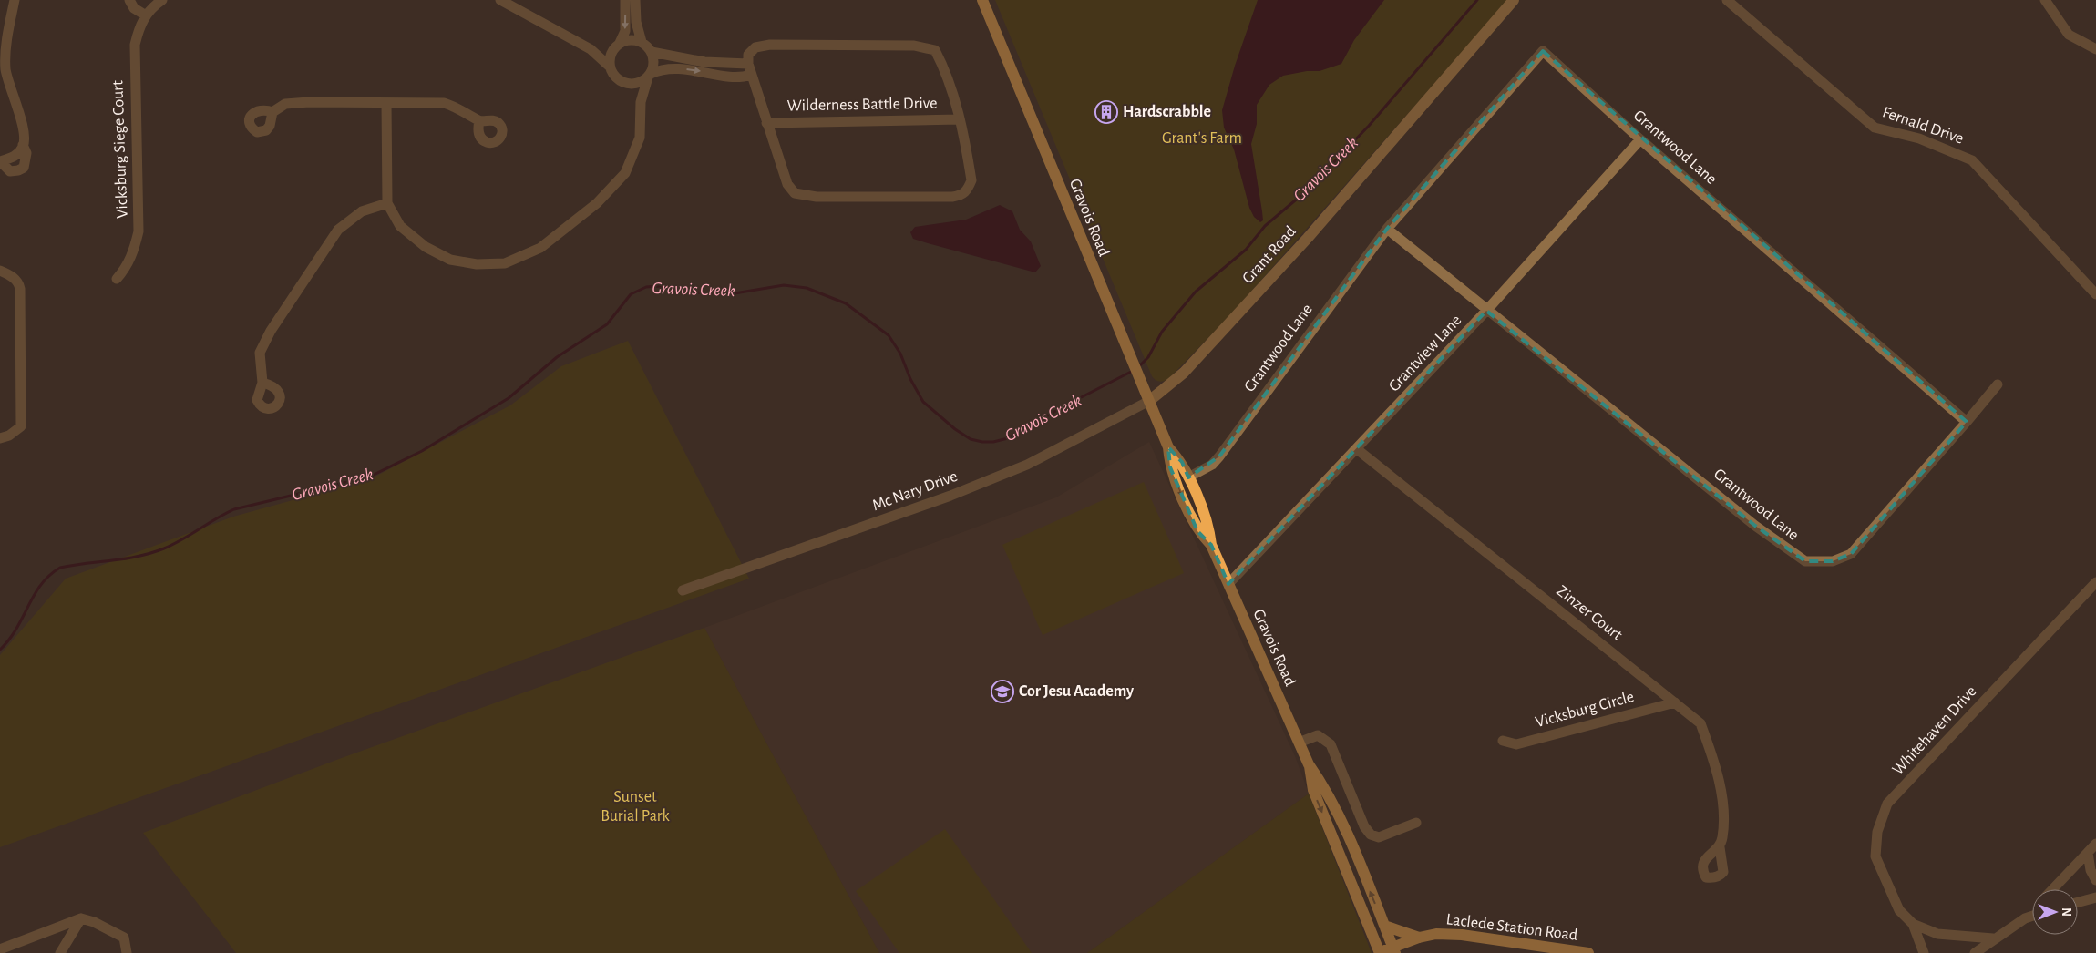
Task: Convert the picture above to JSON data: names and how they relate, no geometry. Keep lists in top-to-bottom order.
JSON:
{
  "streets": {
    "main road": ["Gravois Road", "Laclede Station Road"],
    "street": [
      "Wilderness Battle Drive",
      "Fernald Drive",
      "Grantwood Lane",
      "Vicksburg Siege Court",
      "Grant Road",
      "Grantview Lane",
      "Mc Nary Drive",
      "Zinzer Court",
      "Vicksburg Circle",
      "Whitehaven Drive"
    ]
  },
  "crossings": [
    ["Grantwood Lane", "Gravois Road"],
    ["Grantwood Lane", "Grantview Lane"],
    ["Gravois Road", "Grant Road"],
    ["Gravois Road", "Grantview Lane"],
    ["Gravois Road", "Mc Nary Drive"],
    ["Gravois Road", "Laclede Station Road"],
    ["Grant Road", "Mc Nary Drive"],
    ["Grantview Lane", "Zinzer Court"],
    ["Zinzer Court", "Vicksburg Circle"]
  ],
  "water": ["Gravois Creek"],
  "parks": ["Grant's Farm", "Sunset Burial Park"],
  "places": {
    "building": ["Hardscrabble"],
    "school or university": ["Cor Jesu Academy"]
  },
  "north": "right"
}
